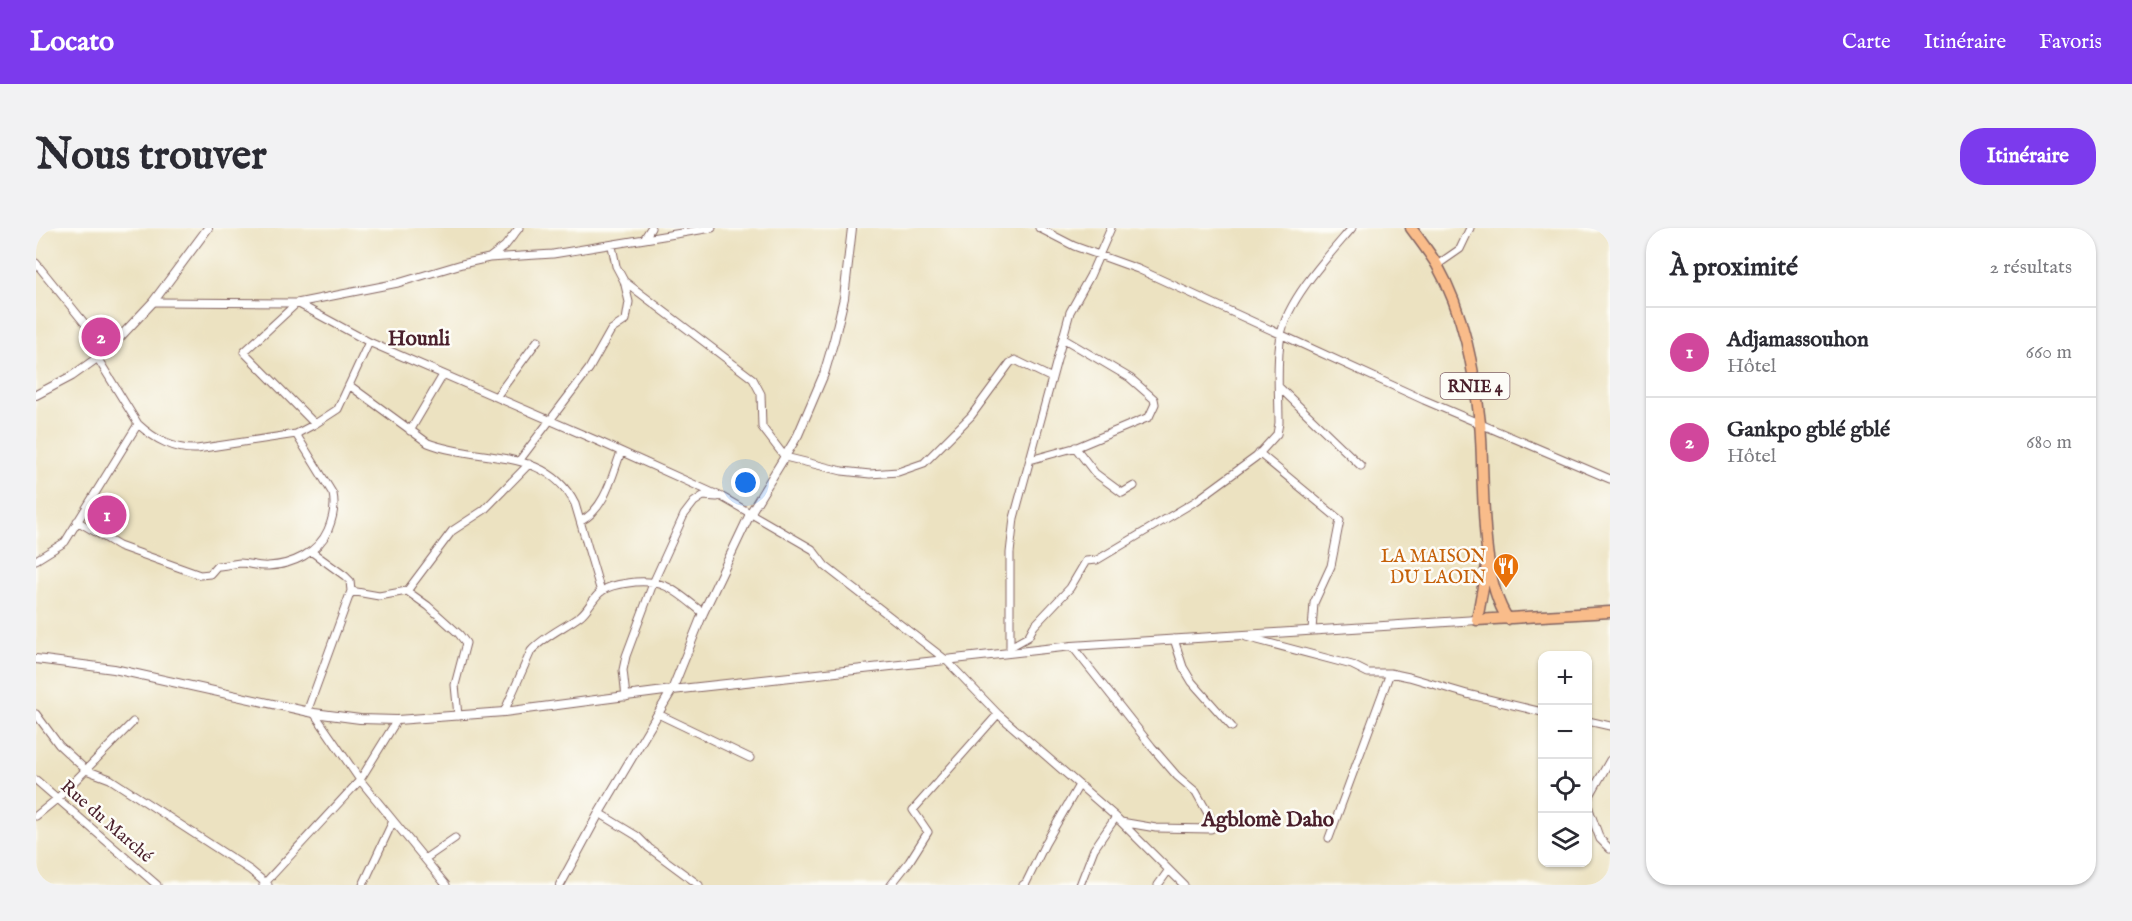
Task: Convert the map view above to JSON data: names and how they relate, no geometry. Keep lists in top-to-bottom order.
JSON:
{
  "streets": {
    "main road": ["RNIE 4"],
    "street": ["Rue du Marché"]
  },
  "districts": ["Hounli", "Agblomè Daho"],
  "places": {
    "restaurant": ["LA MAISON DU LAOIN"]
  },
  "page": {
    "header": "Locato",
    "nav": ["Carte", "Itinéraire", "Favoris"],
    "buttons": "Itinéraire",
    "title": "Nous trouver",
    "heading": ["À proximité", "2 résultats"],
    "list": [
      {
        "mark": "1",
        "name": "Adjamassouhon",
        "note": "Hôtel",
        "value": "660 m"
      },
      {
        "mark": "2",
        "name": "Gankpo gblé gblé",
        "note": "Hôtel",
        "value": "680 m"
      }
    ],
    "pins": ["2", "1"],
    "map_buttons": ["+", "−"]
  }
}
